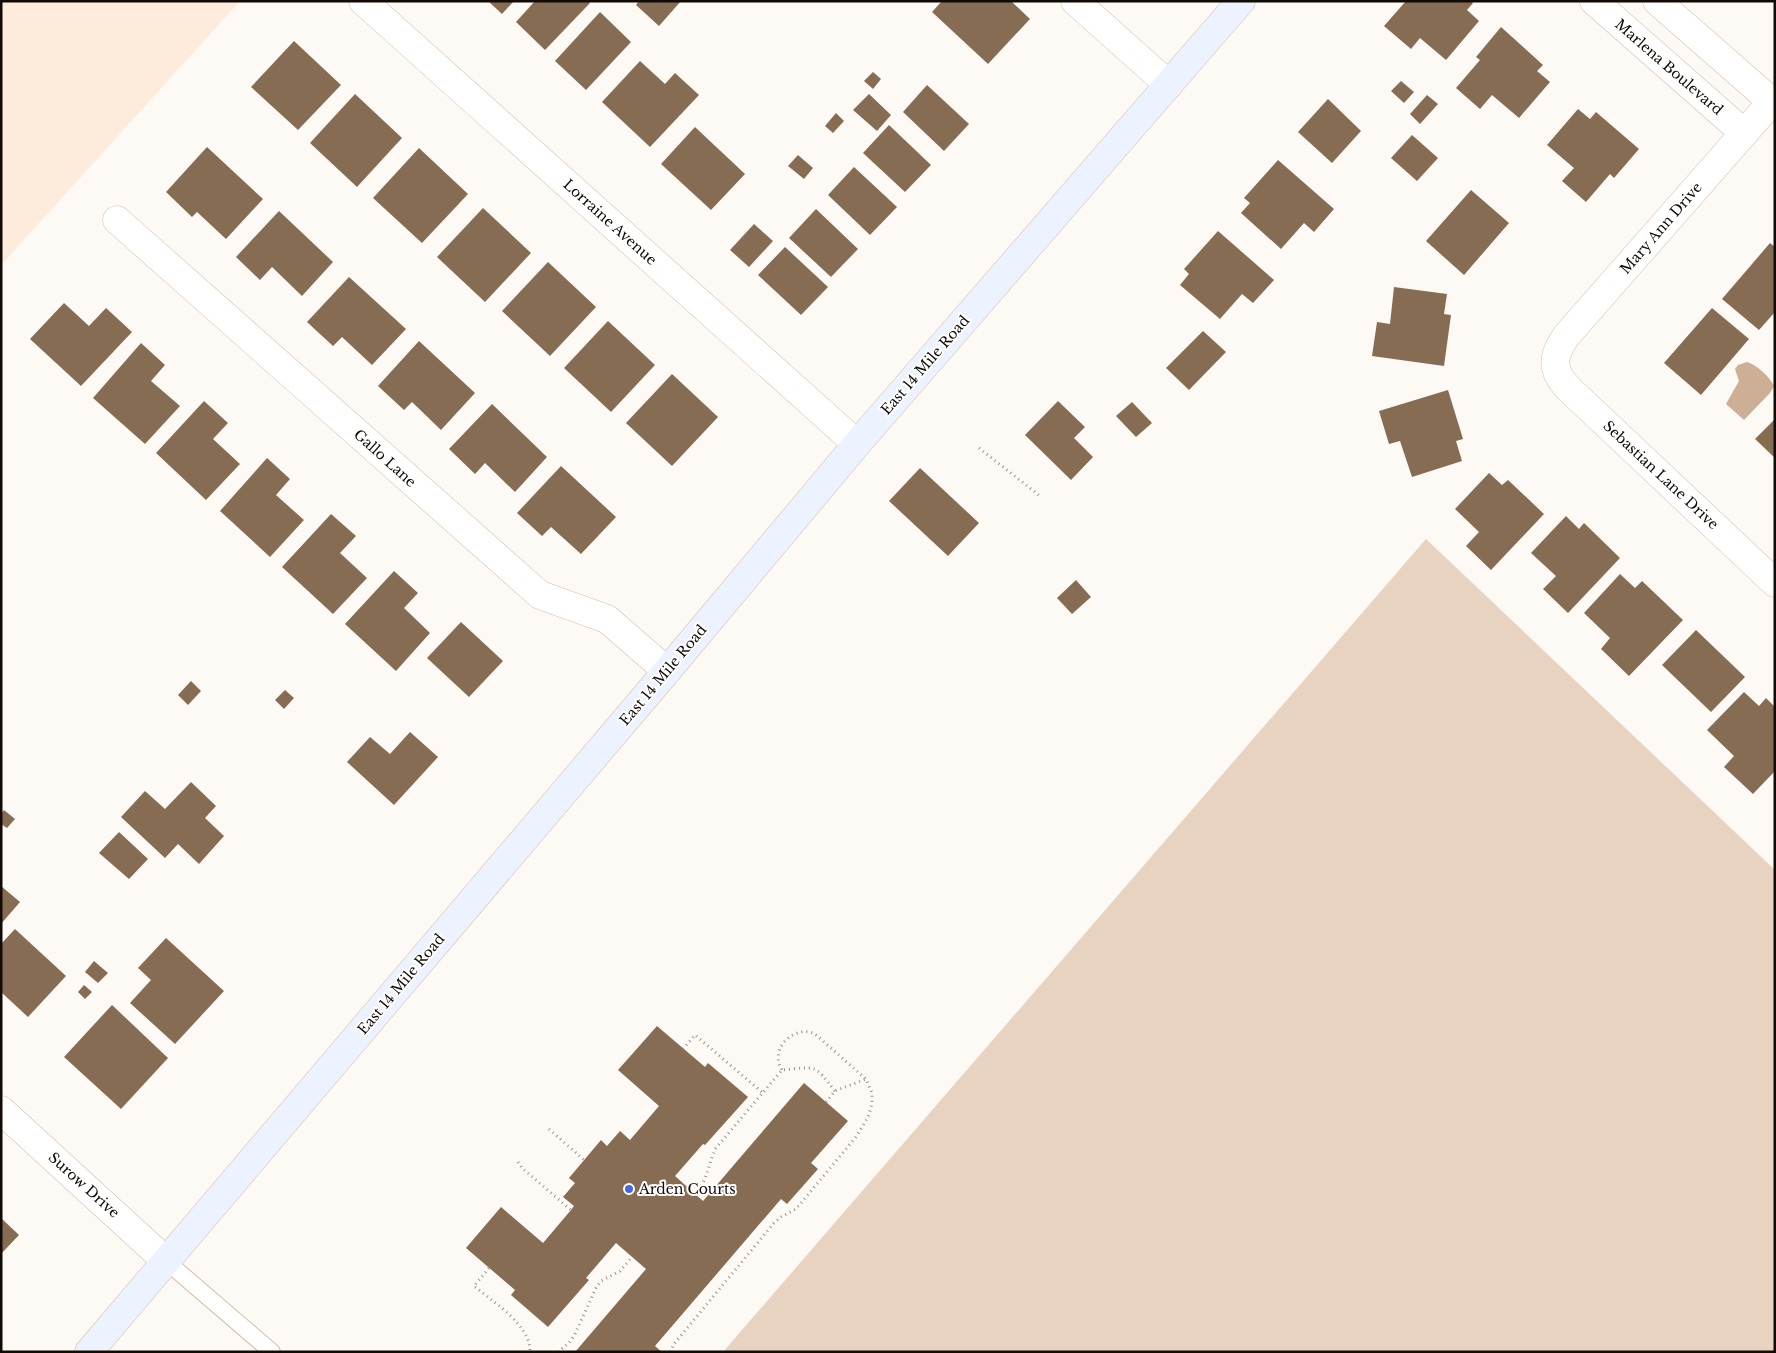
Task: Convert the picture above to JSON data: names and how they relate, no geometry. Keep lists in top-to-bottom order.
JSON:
{
  "streets": {
    "main road": ["East 14 Mile Road"],
    "street": [
      "Marlena Boulevard",
      "Lorraine Avenue",
      "Mary Ann Drive",
      "Gallo Lane",
      "Sebastian Lane Drive",
      "Surow Drive"
    ]
  },
  "crossings": [
    ["Marlena Boulevard", "Mary Ann Drive"],
    ["Lorraine Avenue", "East 14 Mile Road"],
    ["Mary Ann Drive", "Sebastian Lane Drive"],
    ["East 14 Mile Road", "Gallo Lane"],
    ["East 14 Mile Road", "Surow Drive"]
  ],
  "places": ["Arden Courts"]
}
